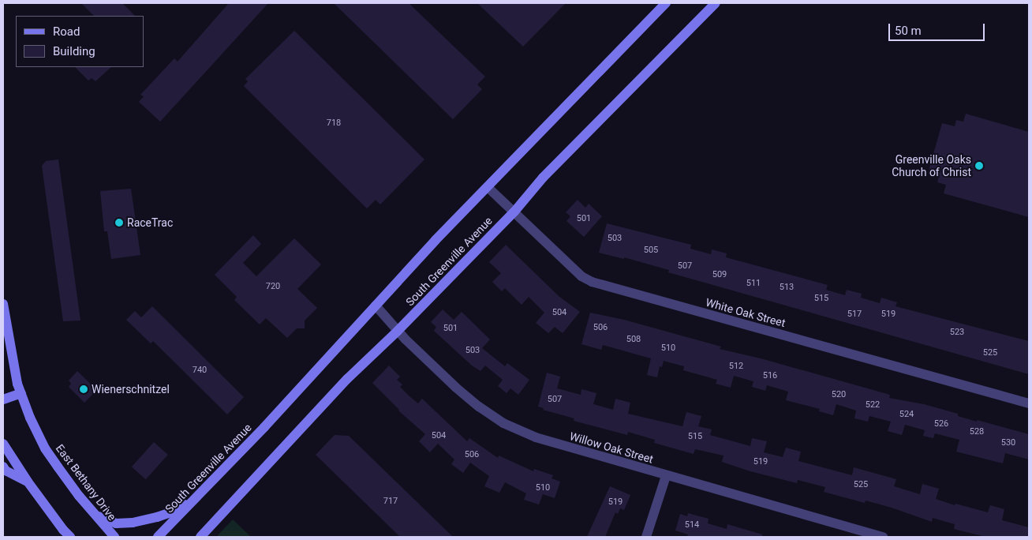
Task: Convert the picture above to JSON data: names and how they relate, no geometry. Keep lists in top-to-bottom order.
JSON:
{
  "streets": {
    "main road": ["South Greenville Avenue", "East Bethany Drive"],
    "street": ["White Oak Street", "Willow Oak Street"]
  },
  "crossings": [
    ["South Greenville Avenue", "White Oak Street"],
    ["South Greenville Avenue", "Willow Oak Street"]
  ],
  "places": ["Greenville Oaks Church of Christ", "RaceTrac", "Wienerschnitzel"],
  "house_numbers": [
    "718",
    "501",
    "503",
    "505",
    "507",
    "509",
    "511",
    "720",
    "513",
    "515",
    "504",
    "517",
    "519",
    "506",
    "501",
    "523",
    "508",
    "510",
    "503",
    "525",
    "512",
    "740",
    "516",
    "520",
    "507",
    "522",
    "524",
    "526",
    "528",
    "504",
    "515",
    "530",
    "506",
    "519",
    "525",
    "510",
    "717",
    "519",
    "514"
  ],
  "legend": ["Road", "Building"],
  "scale_bar": "50 m"
}
